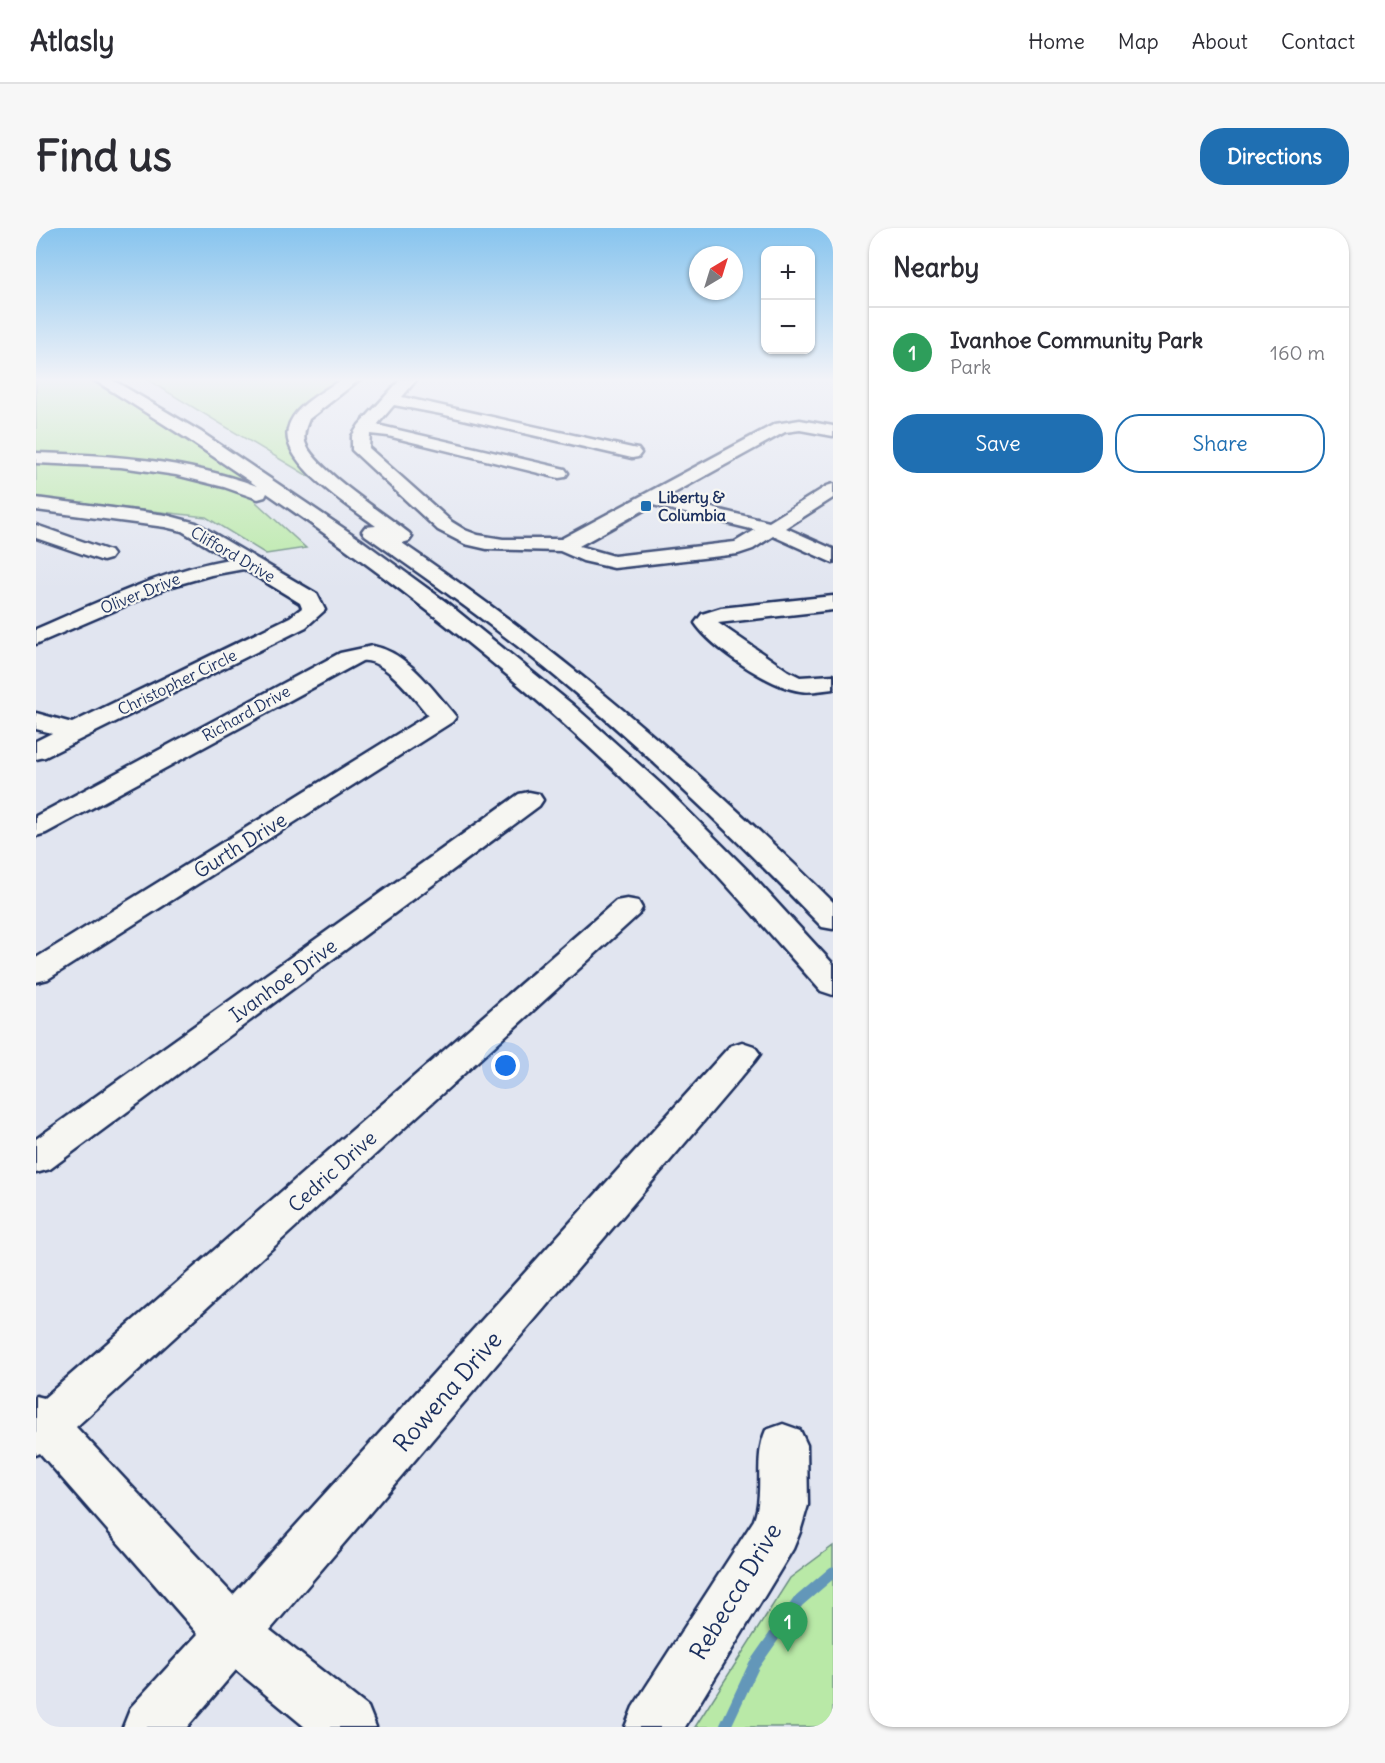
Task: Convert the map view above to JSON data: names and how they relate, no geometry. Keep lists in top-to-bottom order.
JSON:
{
  "streets": {
    "main road": [
      "Clifford Drive",
      "Oliver Drive",
      "Christopher Circle",
      "Richard Drive",
      "Gurth Drive",
      "Ivanhoe Drive",
      "Cedric Drive",
      "Rowena Drive",
      "Rebecca Drive"
    ]
  },
  "crossings": [
    ["Clifford Drive", "Oliver Drive"],
    ["Clifford Drive", "Christopher Circle"],
    ["Richard Drive", "Gurth Drive"]
  ],
  "places": {
    "transit": ["Liberty & Columbia"]
  },
  "north": "top right",
  "page": {
    "header": "Atlasly",
    "nav": [
      "Home",
      "Map",
      "About",
      "Contact"
    ],
    "buttons": [
      "Directions",
      ["Save", "Share"]
    ],
    "title": "Find us",
    "heading": "Nearby",
    "map_buttons": ["+", "−"],
    "list": [
      {
        "mark": "1",
        "name": "Ivanhoe Community Park",
        "note": "Park",
        "value": "160 m"
      }
    ],
    "pins": "1"
  }
}
